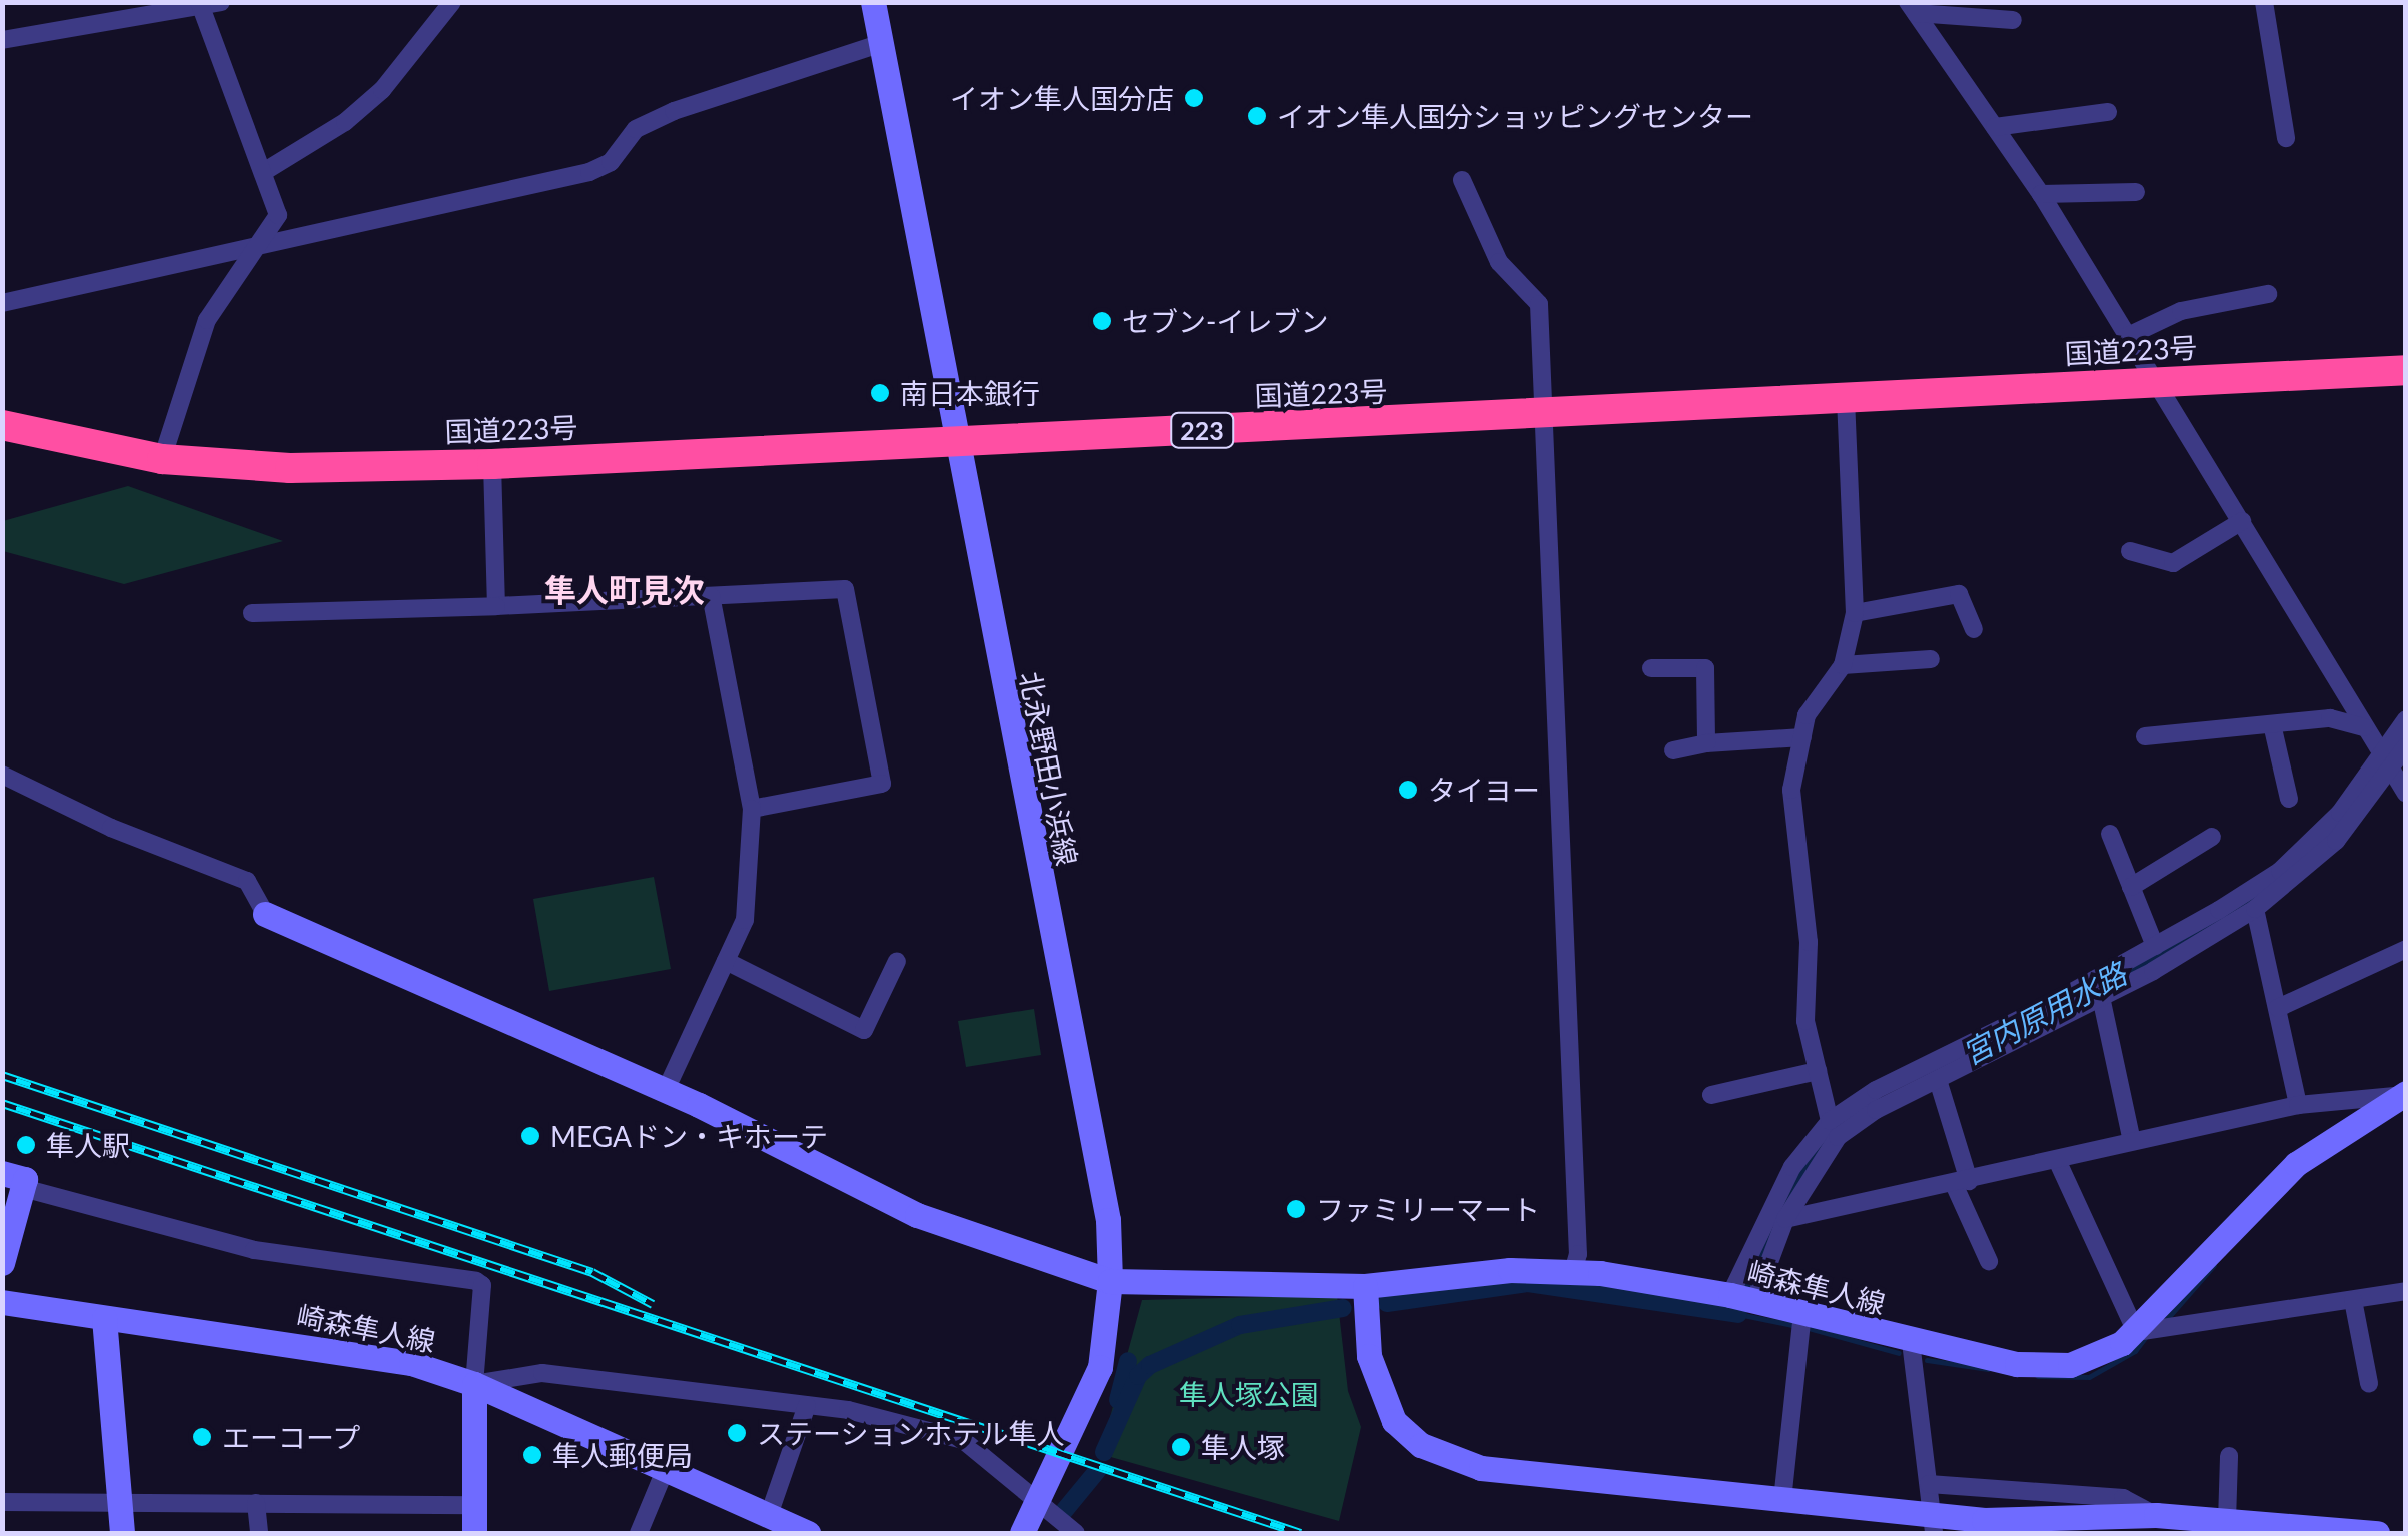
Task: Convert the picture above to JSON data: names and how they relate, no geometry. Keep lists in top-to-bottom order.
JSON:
{
  "streets": {
    "highway": ["国道223号", "223"],
    "main road": ["北永野田小浜線", "崎森隼人線"]
  },
  "crossings": [
    ["国道223号", "北永野田小浜線"],
    ["北永野田小浜線", "崎森隼人線"]
  ],
  "districts": ["隼人町見次"],
  "water": ["宮内原用水路"],
  "parks": ["隼人塚公園"],
  "places": [
    "イオン隼人国分店",
    "イオン隼人国分ショッピングセンター",
    "セブン-イレブン",
    "南日本銀行",
    "タイヨー",
    "MEGAドン・キホーテ",
    "隼人駅",
    "ファミリーマート",
    "ステーションホテル隼人",
    "エーコープ",
    "隼人塚",
    "隼人郵便局"
  ]
}
